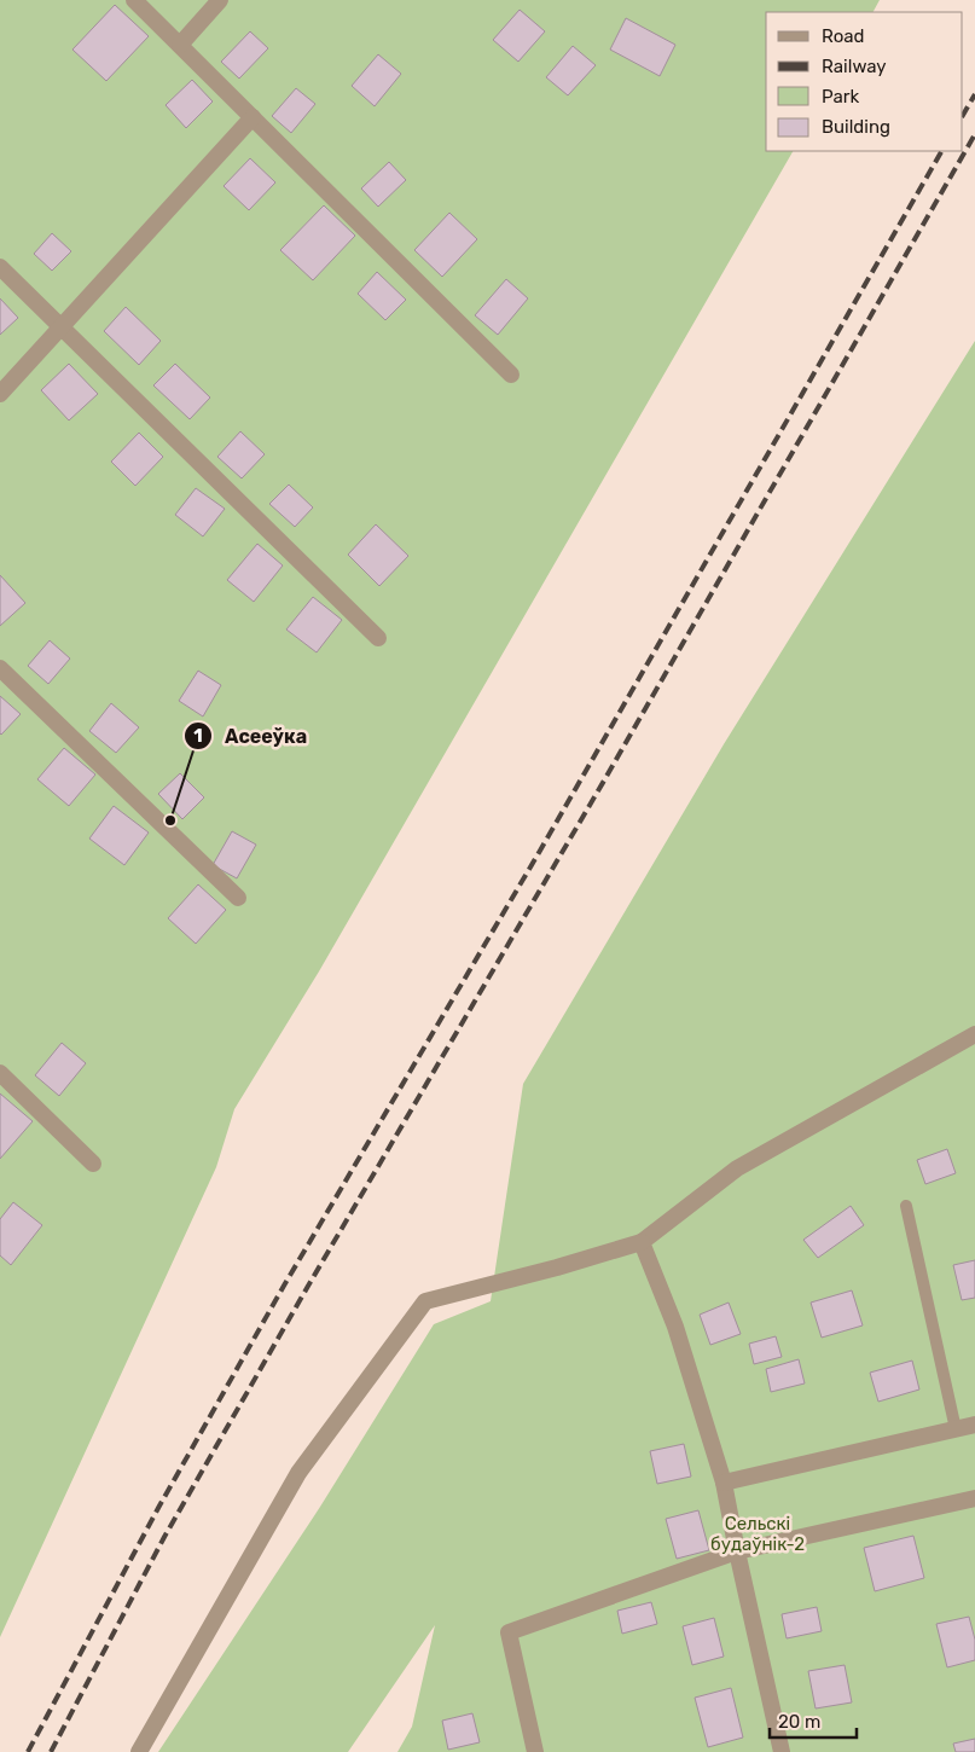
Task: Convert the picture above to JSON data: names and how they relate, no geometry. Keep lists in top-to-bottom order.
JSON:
{
  "parks": ["Сельскі будаўнік-2"],
  "places": ["Асееўка"],
  "legend": [
    "Road",
    "Railway",
    "Park",
    "Building"
  ],
  "scale_bar": "20 m"
}
